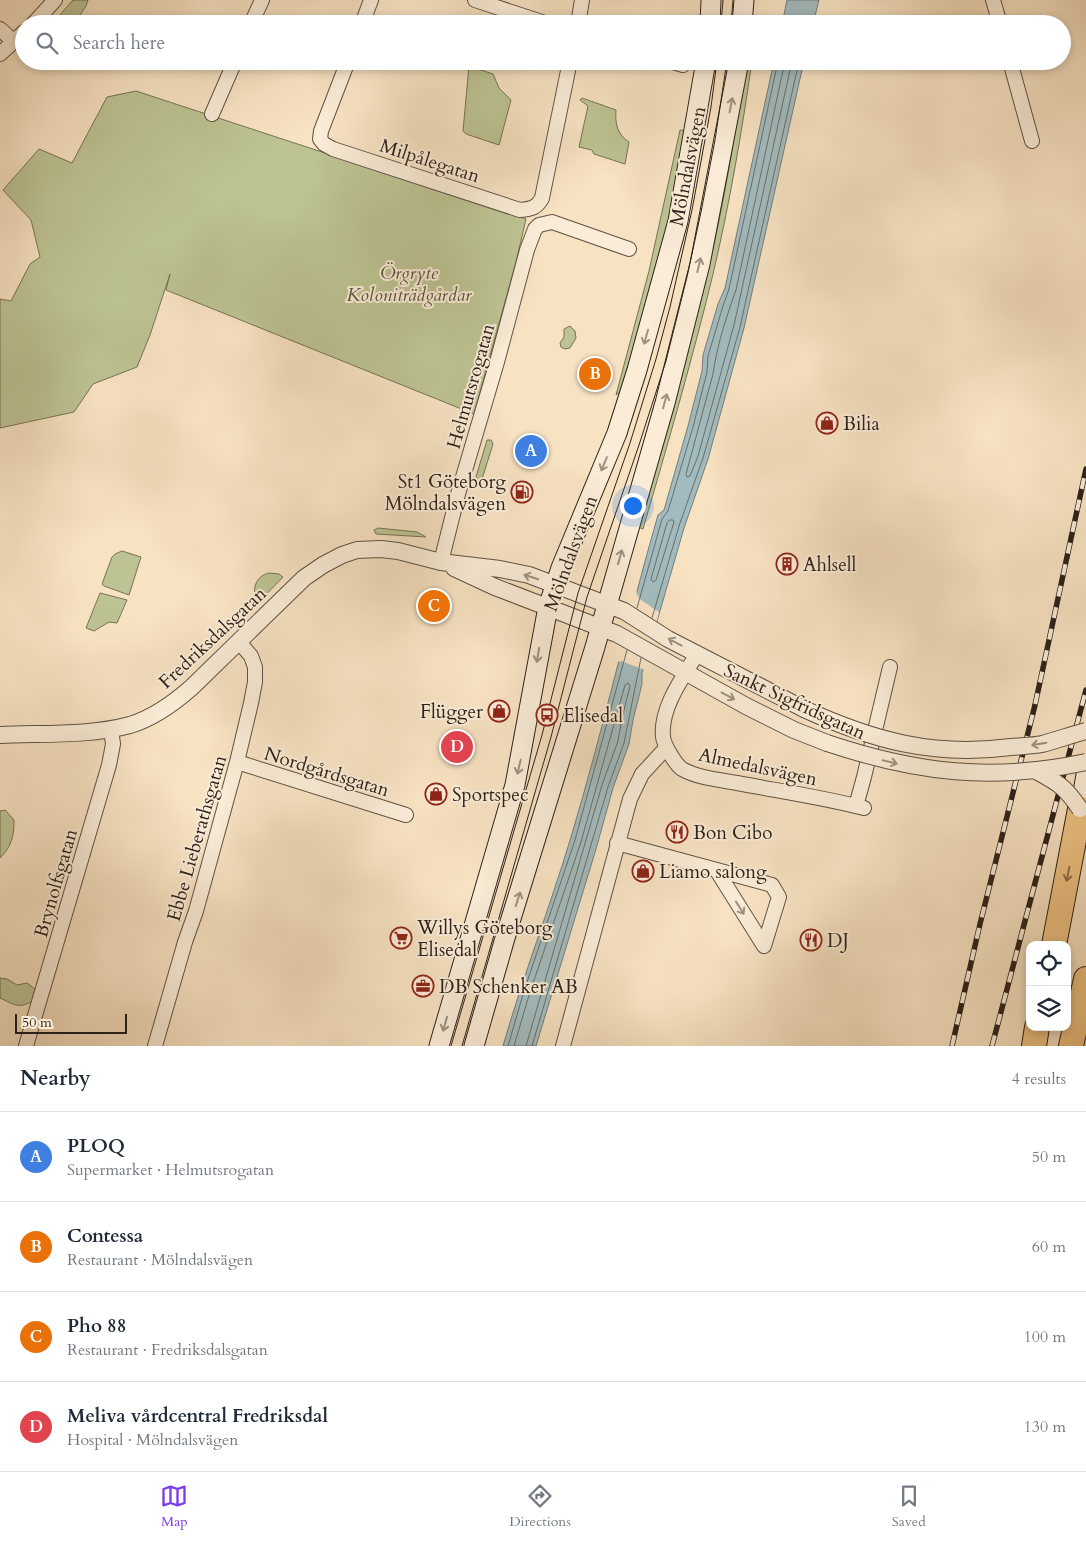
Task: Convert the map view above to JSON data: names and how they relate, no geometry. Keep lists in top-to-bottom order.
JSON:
{
  "streets": {
    "main road": ["Mölndalsvägen"],
    "street": [
      "Milpålegatan",
      "Helmutsrogatan",
      "Fredriksdalsgatan",
      "Sankt Sigfridsgatan",
      "Almedalsvägen",
      "Nordgårdsgatan",
      "Ebbe Lieberathsgatan",
      "Brynolfsgatan"
    ]
  },
  "crossings": [
    ["Mölndalsvägen", "Fredriksdalsgatan"],
    ["Mölndalsvägen", "Sankt Sigfridsgatan"],
    ["Helmutsrogatan", "Fredriksdalsgatan"],
    ["Fredriksdalsgatan", "Sankt Sigfridsgatan"],
    ["Fredriksdalsgatan", "Ebbe Lieberathsgatan"],
    ["Fredriksdalsgatan", "Brynolfsgatan"],
    ["Nordgårdsgatan", "Ebbe Lieberathsgatan"]
  ],
  "parks": ["Örgryte Koloniträdgårdar"],
  "places": {
    "shop": [
      "Bilia",
      "Flügger",
      "Sportspec",
      "Liamo salong"
    ],
    "fuel station": ["St1 Göteborg Mölndalsvägen"],
    "building": ["Ahlsell"],
    "bus stop": ["Elisedal"],
    "restaurant": ["Bon Cibo", "DJ"],
    "supermarket": ["Willys Göteborg Elisedal"],
    "office": ["DB Schenker AB"]
  },
  "scale_bar": "50 m",
  "page": {
    "search": "Search here",
    "pins": [
      "B",
      "A",
      "C",
      "D"
    ],
    "scale": "50 m",
    "heading": ["Nearby", "4 results"],
    "list": [
      {
        "mark": "A",
        "name": "PLOQ",
        "note": "Supermarket · Helmutsrogatan",
        "value": "50 m"
      },
      {
        "mark": "B",
        "name": "Contessa",
        "note": "Restaurant · Mölndalsvägen",
        "value": "60 m"
      },
      {
        "mark": "C",
        "name": "Pho 88",
        "note": "Restaurant · Fredriksdalsgatan",
        "value": "100 m"
      },
      {
        "mark": "D",
        "name": "Meliva vårdcentral Fredriksdal",
        "note": "Hospital · Mölndalsvägen",
        "value": "130 m"
      }
    ],
    "nav": ["Map", "Directions", "Saved"]
  }
}
